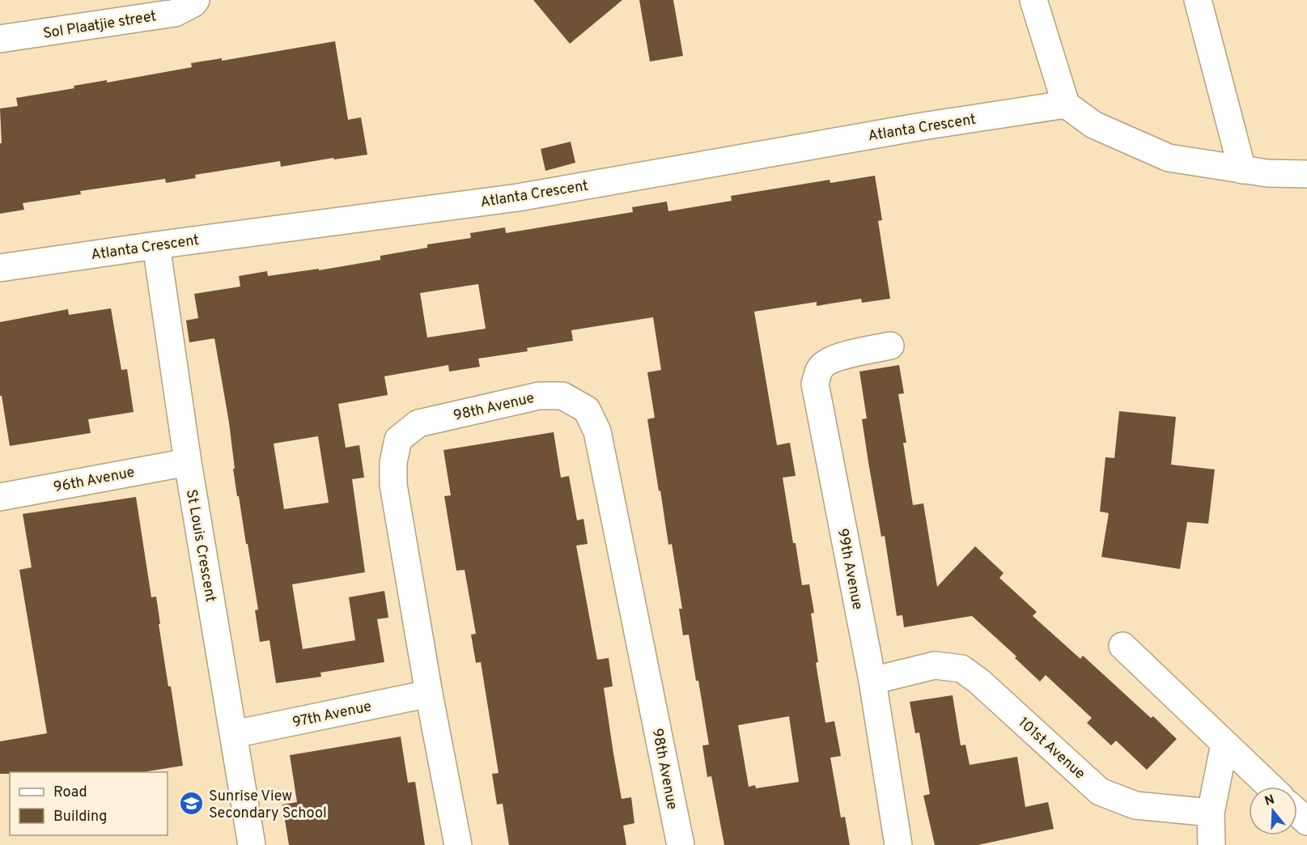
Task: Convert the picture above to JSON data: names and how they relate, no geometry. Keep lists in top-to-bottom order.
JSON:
{
  "streets": {
    "street": [
      "Sol Plaatjie street",
      "Atlanta Crescent",
      "98th Avenue",
      "96th Avenue",
      "St Louis Crescent",
      "99th Avenue",
      "97th Avenue",
      "101st Avenue"
    ]
  },
  "crossings": [
    ["Atlanta Crescent", "St Louis Crescent"],
    ["98th Avenue", "97th Avenue"],
    ["96th Avenue", "St Louis Crescent"],
    ["St Louis Crescent", "97th Avenue"],
    ["99th Avenue", "101st Avenue"]
  ],
  "places": {
    "school or university": ["Sunrise View Secondary School"]
  },
  "legend": ["Road", "Building"],
  "north": "top"
}
